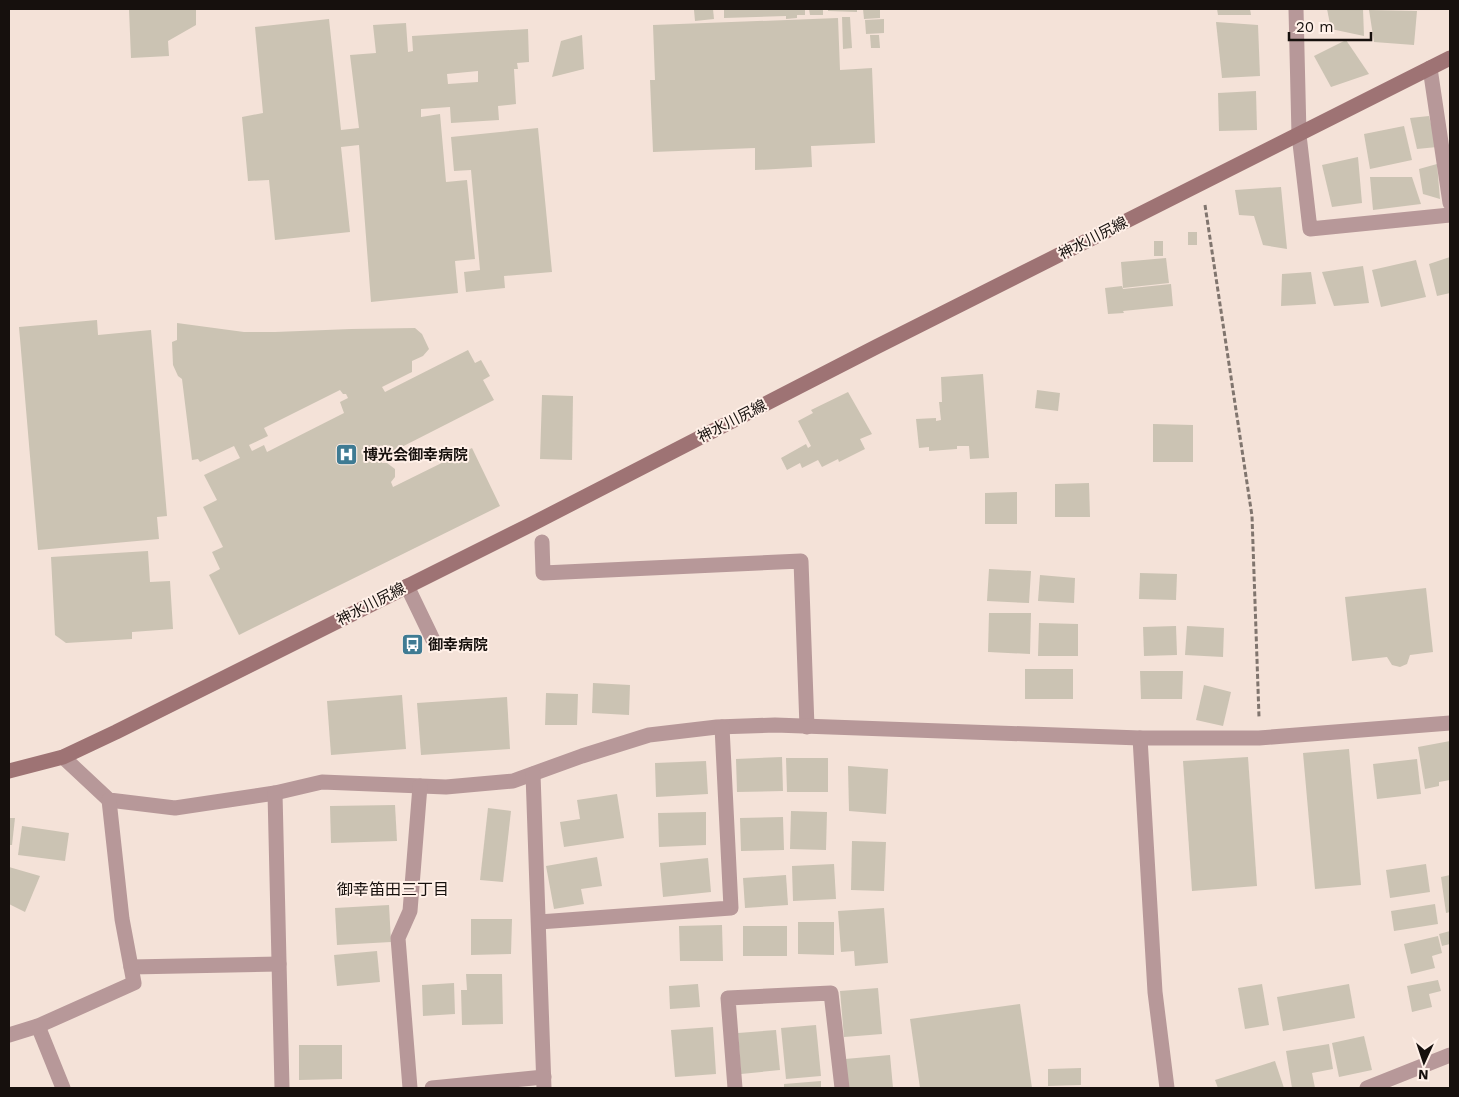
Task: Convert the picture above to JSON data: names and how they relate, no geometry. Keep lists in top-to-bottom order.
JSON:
{
  "streets": {
    "main road": ["神水川尻線"]
  },
  "districts": ["御幸笛田三丁目"],
  "places": {
    "hospital": ["博光会御幸病院"],
    "bus stop": ["御幸病院"]
  },
  "scale_bar": "20 m",
  "north": "bottom"
}
